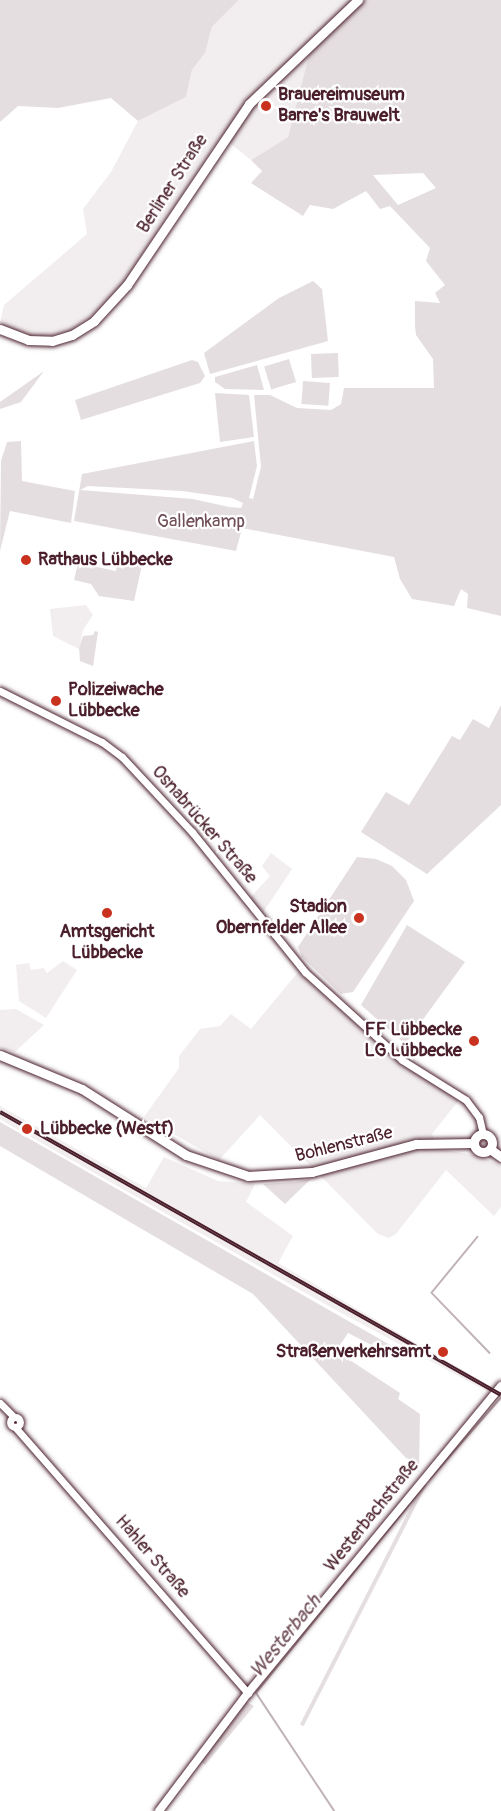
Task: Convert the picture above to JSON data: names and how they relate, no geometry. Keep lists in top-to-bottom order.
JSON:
{
  "streets": {
    "main road": ["Berliner Straße", "Bohlenstraße", "Westerbachstraße"],
    "street": ["Osnabrücker Straße", "Hahler Straße"]
  },
  "crossings": [
    ["Westerbachstraße", "Hahler Straße"]
  ],
  "water": ["Westerbach"],
  "parks": ["Gallenkamp"],
  "places": [
    "Brauereimuseum Barre's Brauwelt",
    "Rathaus Lübbecke",
    "Polizeiwache Lübbecke",
    "Amtsgericht Lübbecke",
    "Stadion Obernfelder Allee",
    "FF Lübbecke LG Lübbecke",
    "Lübbecke (Westf)",
    "Straßenverkehrsamt"
  ]
}
